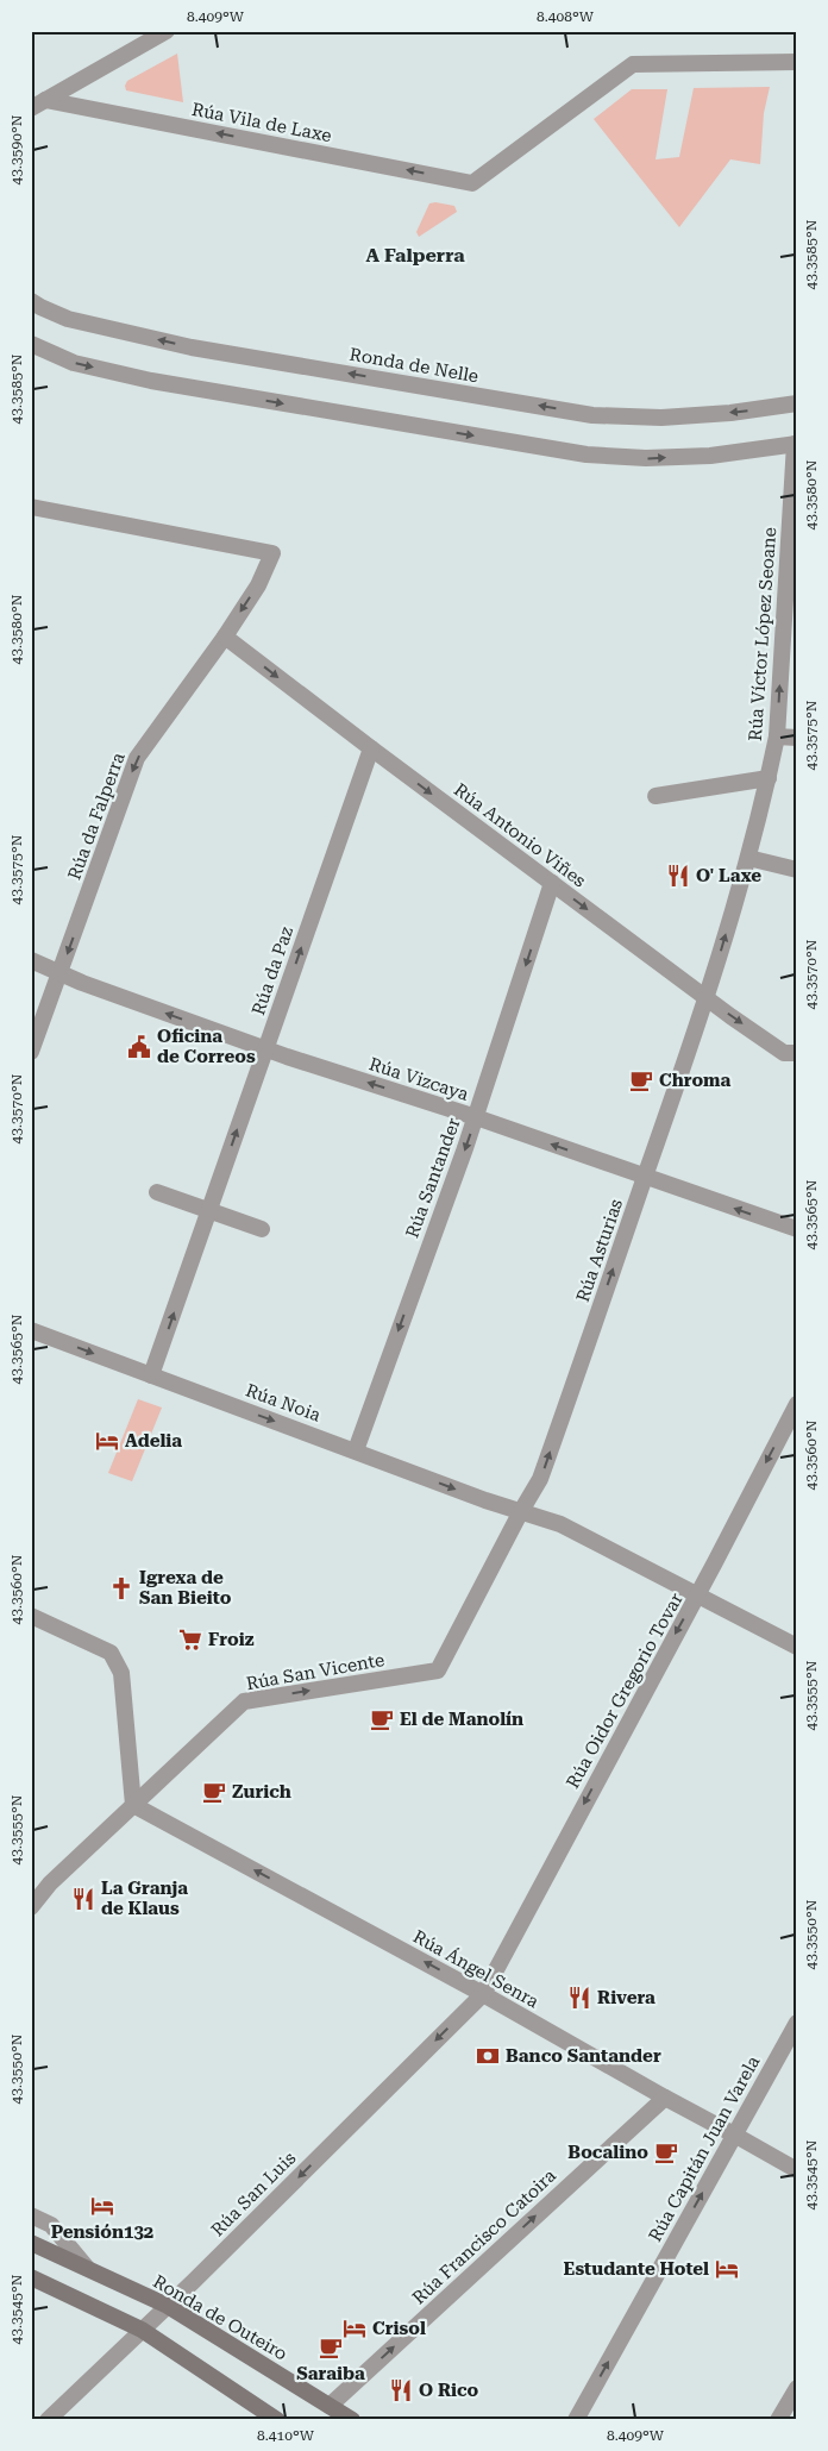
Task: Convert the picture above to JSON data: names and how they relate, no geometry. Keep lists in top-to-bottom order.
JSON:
{
  "streets": {
    "main road": ["Ronda de Outeiro"],
    "street": [
      "Rúa Vila de Laxe",
      "Ronda de Nelle",
      "Rúa Víctor López Seoane",
      "Rúa da Falperra",
      "Rúa Antonio Viñes",
      "Rúa da Paz",
      "Rúa Vizcaya",
      "Rúa Santander",
      "Rúa Asturias",
      "Rúa Noia",
      "Rúa San Vicente",
      "Rúa Oidor Gregorio Tovar",
      "Rúa Ángel Senra",
      "Rúa Capitán Juan Varela",
      "Rúa San Luis",
      "Rúa Francisco Catoira"
    ]
  },
  "crossings": [
    ["Rúa Víctor López Seoane", "Rúa Antonio Viñes"],
    ["Rúa Víctor López Seoane", "Rúa Asturias"],
    ["Rúa da Falperra", "Rúa Antonio Viñes"],
    ["Rúa da Falperra", "Rúa Vizcaya"],
    ["Rúa Antonio Viñes", "Rúa da Paz"],
    ["Rúa Antonio Viñes", "Rúa Santander"],
    ["Rúa Antonio Viñes", "Rúa Asturias"],
    ["Rúa da Paz", "Rúa Vizcaya"],
    ["Rúa da Paz", "Rúa Noia"],
    ["Rúa Vizcaya", "Rúa Santander"],
    ["Rúa Vizcaya", "Rúa Asturias"],
    ["Rúa Santander", "Rúa Noia"],
    ["Rúa Asturias", "Rúa Noia"],
    ["Rúa Asturias", "Rúa San Vicente"],
    ["Rúa Noia", "Rúa San Vicente"],
    ["Rúa Noia", "Rúa Oidor Gregorio Tovar"],
    ["Rúa San Vicente", "Rúa Ángel Senra"],
    ["Rúa Oidor Gregorio Tovar", "Rúa Ángel Senra"],
    ["Rúa Oidor Gregorio Tovar", "Rúa San Luis"],
    ["Rúa Ángel Senra", "Rúa Capitán Juan Varela"],
    ["Rúa Ángel Senra", "Rúa San Luis"],
    ["Rúa Ángel Senra", "Rúa Francisco Catoira"],
    ["Rúa San Luis", "Ronda de Outeiro"],
    ["Rúa Francisco Catoira", "Ronda de Outeiro"]
  ],
  "one_way": [
    "Rúa Vila de Laxe",
    "Rúa Víctor López Seoane",
    "Rúa Antonio Viñes",
    "Rúa da Paz",
    "Rúa Vizcaya",
    "Rúa Santander",
    "Rúa Asturias",
    "Rúa Noia",
    "Rúa San Vicente",
    "Rúa Oidor Gregorio Tovar",
    "Rúa Ángel Senra",
    "Rúa Capitán Juan Varela",
    "Rúa San Luis",
    "Rúa Francisco Catoira"
  ],
  "districts": ["A Falperra"],
  "places": {
    "restaurant": [
      "O' Laxe",
      "La Granja de Klaus",
      "Rivera",
      "O Rico"
    ],
    "public building": ["Oficina de Correos"],
    "cafe": [
      "Chroma",
      "El de Manolín",
      "Zurich",
      "Bocalino",
      "Saraiba"
    ],
    "hotel": [
      "Adelia",
      "Pensión132",
      "Estudante Hotel",
      "Crisol"
    ],
    "church": ["Igrexa de San Bieito"],
    "supermarket": ["Froiz"],
    "bank": ["Banco Santander"]
  },
  "coordinates": [
    "8.409°W",
    "8.408°W",
    "43.3590°N",
    "43.3585°N",
    "43.3580°N",
    "43.3575°N",
    "43.3570°N",
    "43.3565°N",
    "43.3560°N",
    "43.3555°N",
    "43.3550°N",
    "43.3545°N",
    "8.410°W"
  ]
}
